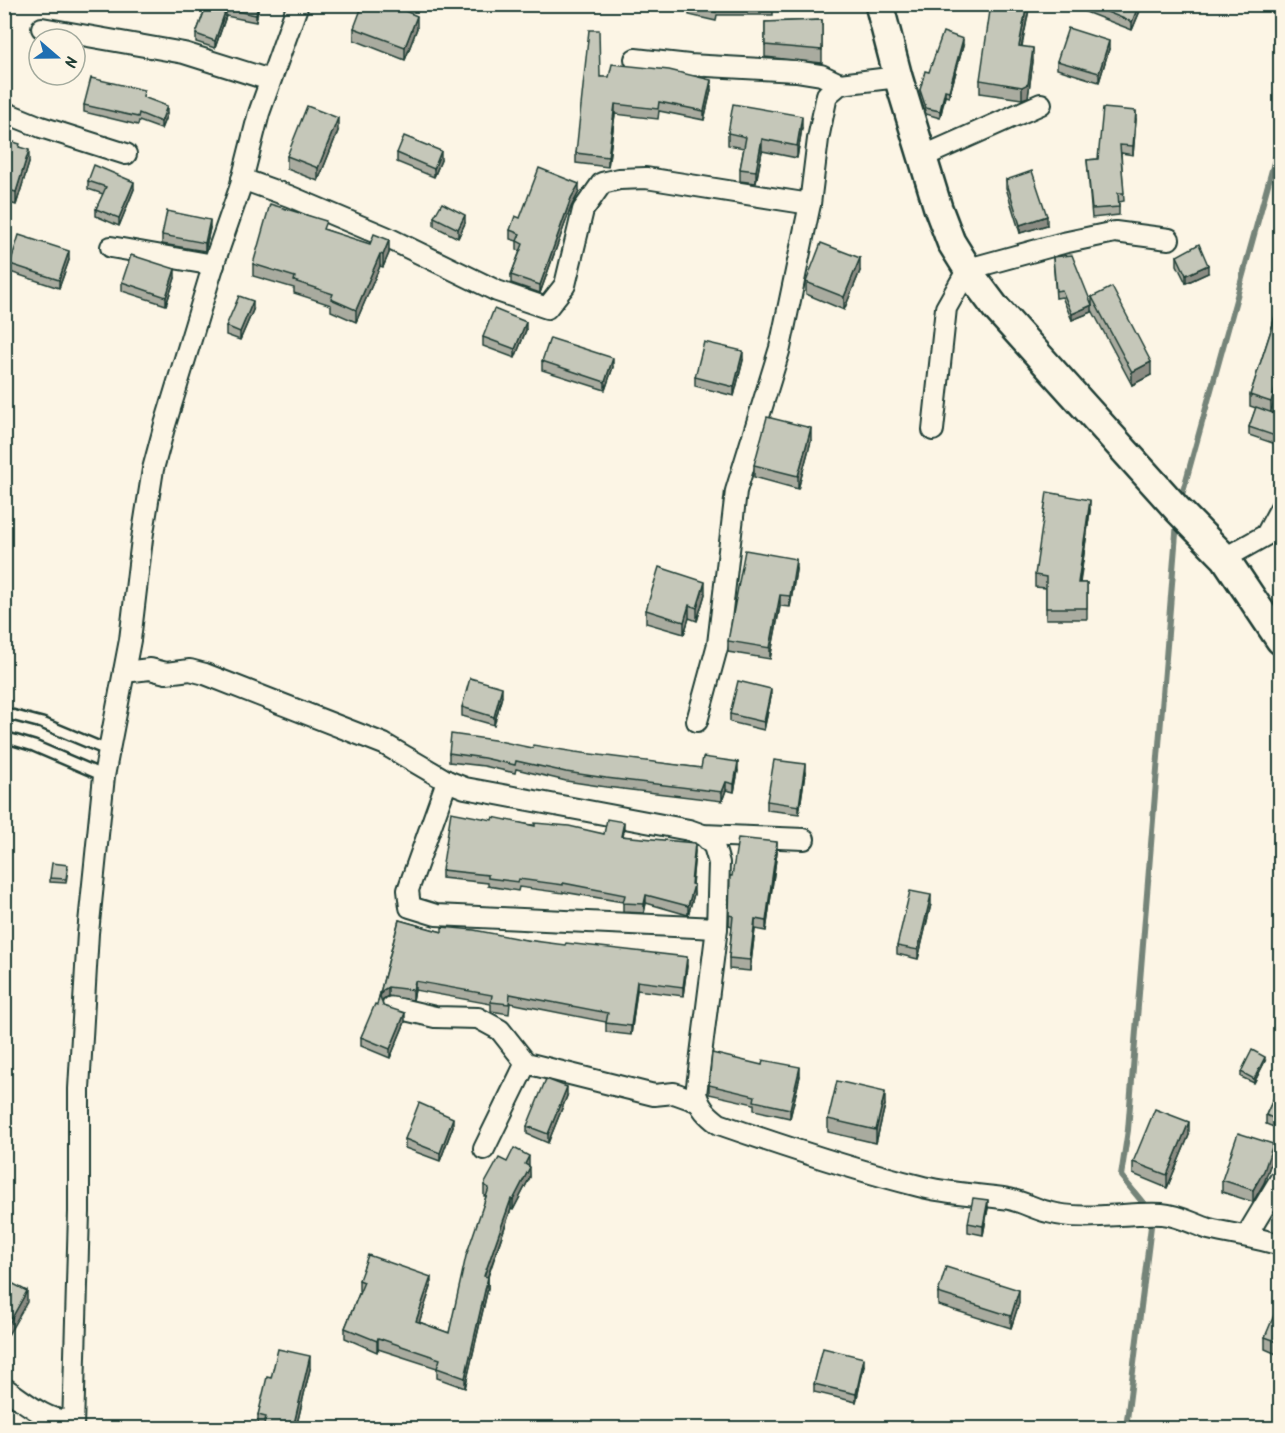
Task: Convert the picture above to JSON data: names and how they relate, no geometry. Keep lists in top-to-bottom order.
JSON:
{
  "north": "right"
}
